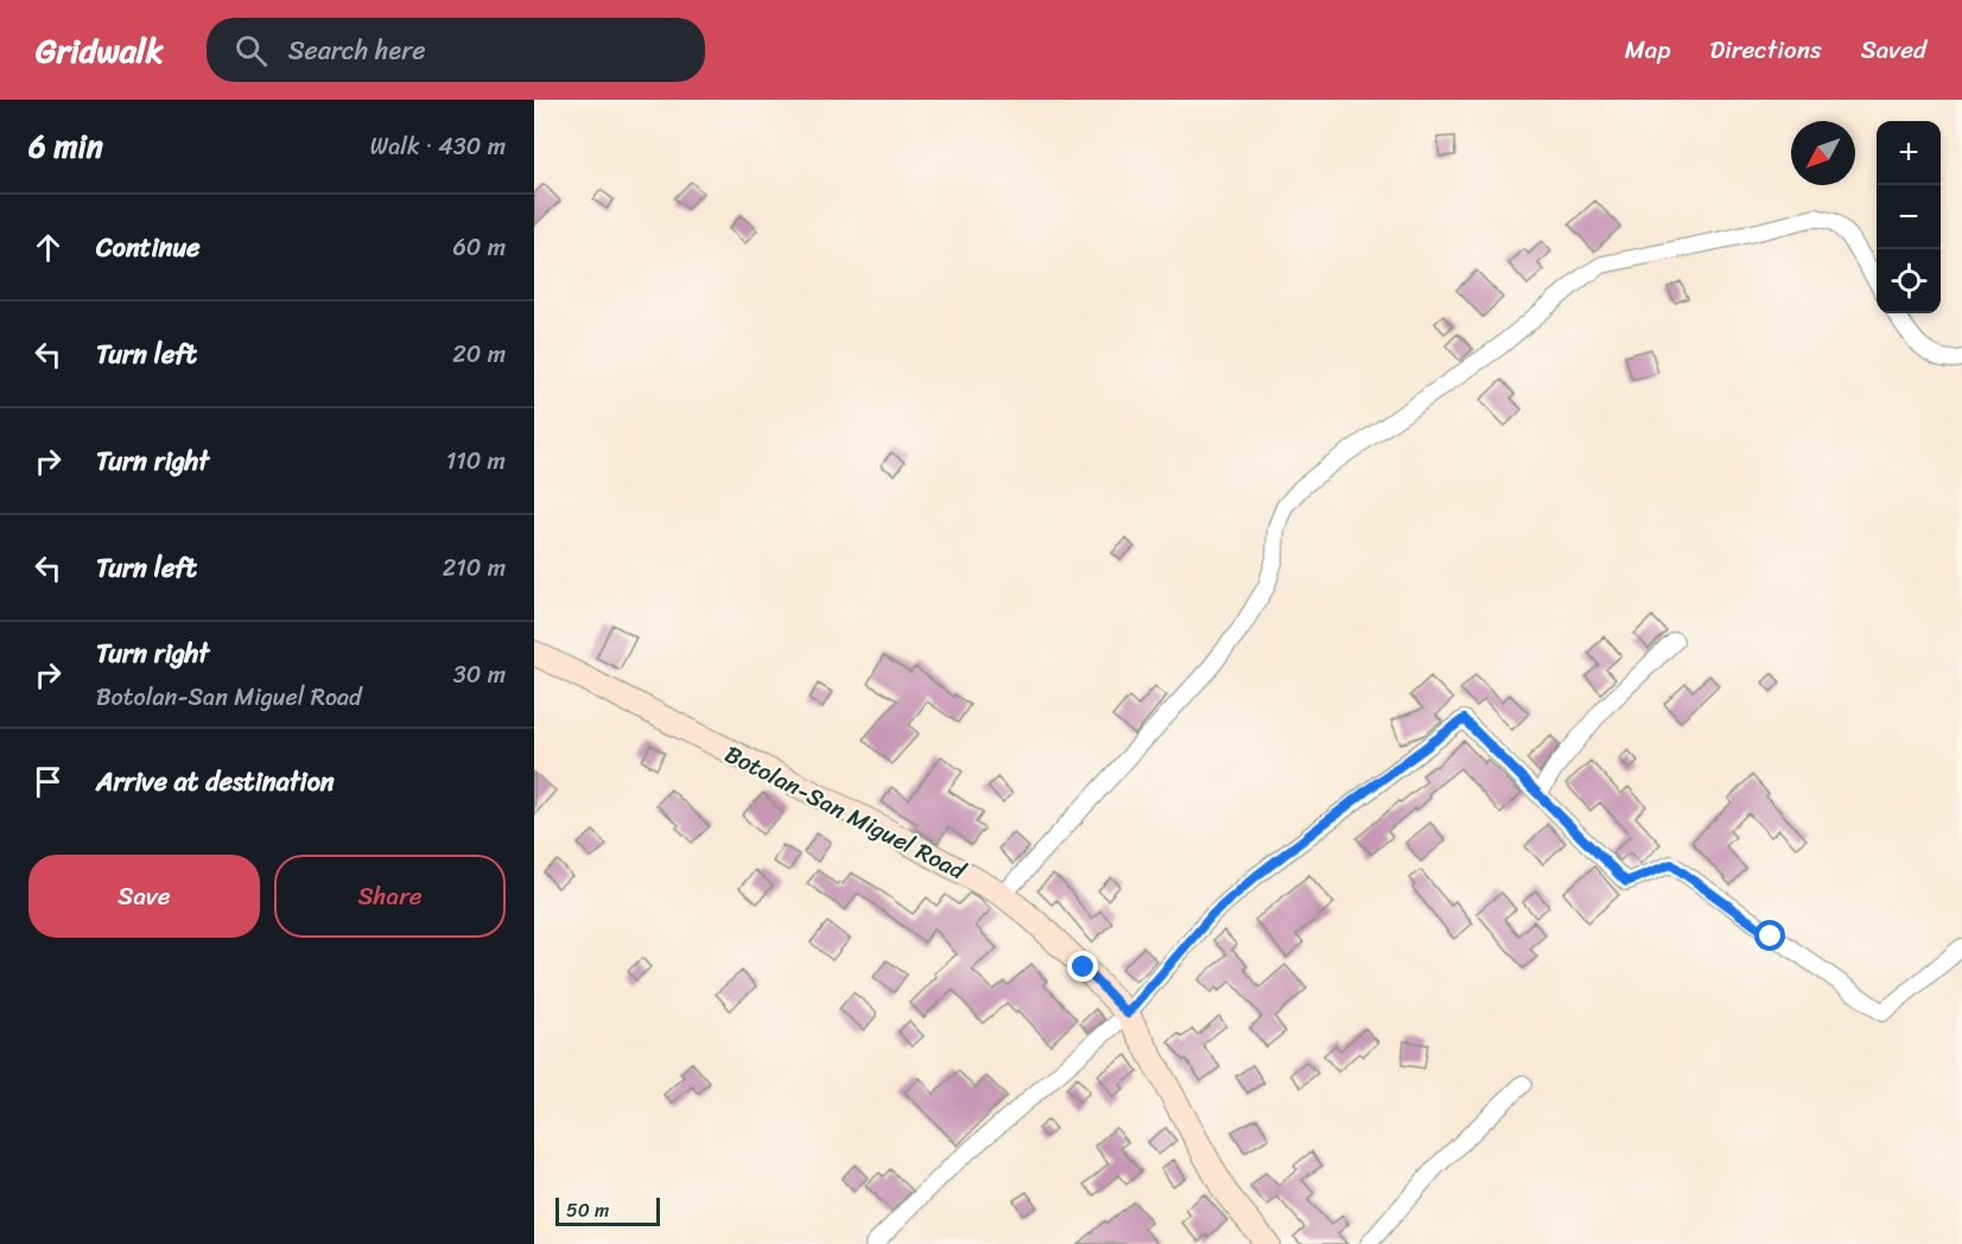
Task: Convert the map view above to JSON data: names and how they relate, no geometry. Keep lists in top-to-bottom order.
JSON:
{
  "streets": {
    "main road": ["Botolan-San Miguel Road"]
  },
  "scale_bar": "50 m",
  "north": "bottom left",
  "page": {
    "header": "Gridwalk",
    "search": "Search here",
    "nav": ["Map", "Directions", "Saved"],
    "heading": ["6 min", "Walk · 430 m"],
    "map_buttons": ["+", "−"],
    "list": [
      ["Continue", "60 m"],
      ["Turn left", "20 m"],
      ["Turn right", "110 m"],
      ["Turn left", "210 m"],
      ["Turn right", "Botolan-San Miguel Road", "30 m"],
      "Arrive at destination"
    ],
    "buttons": ["Save", "Share"],
    "scale": "50 m"
  }
}
